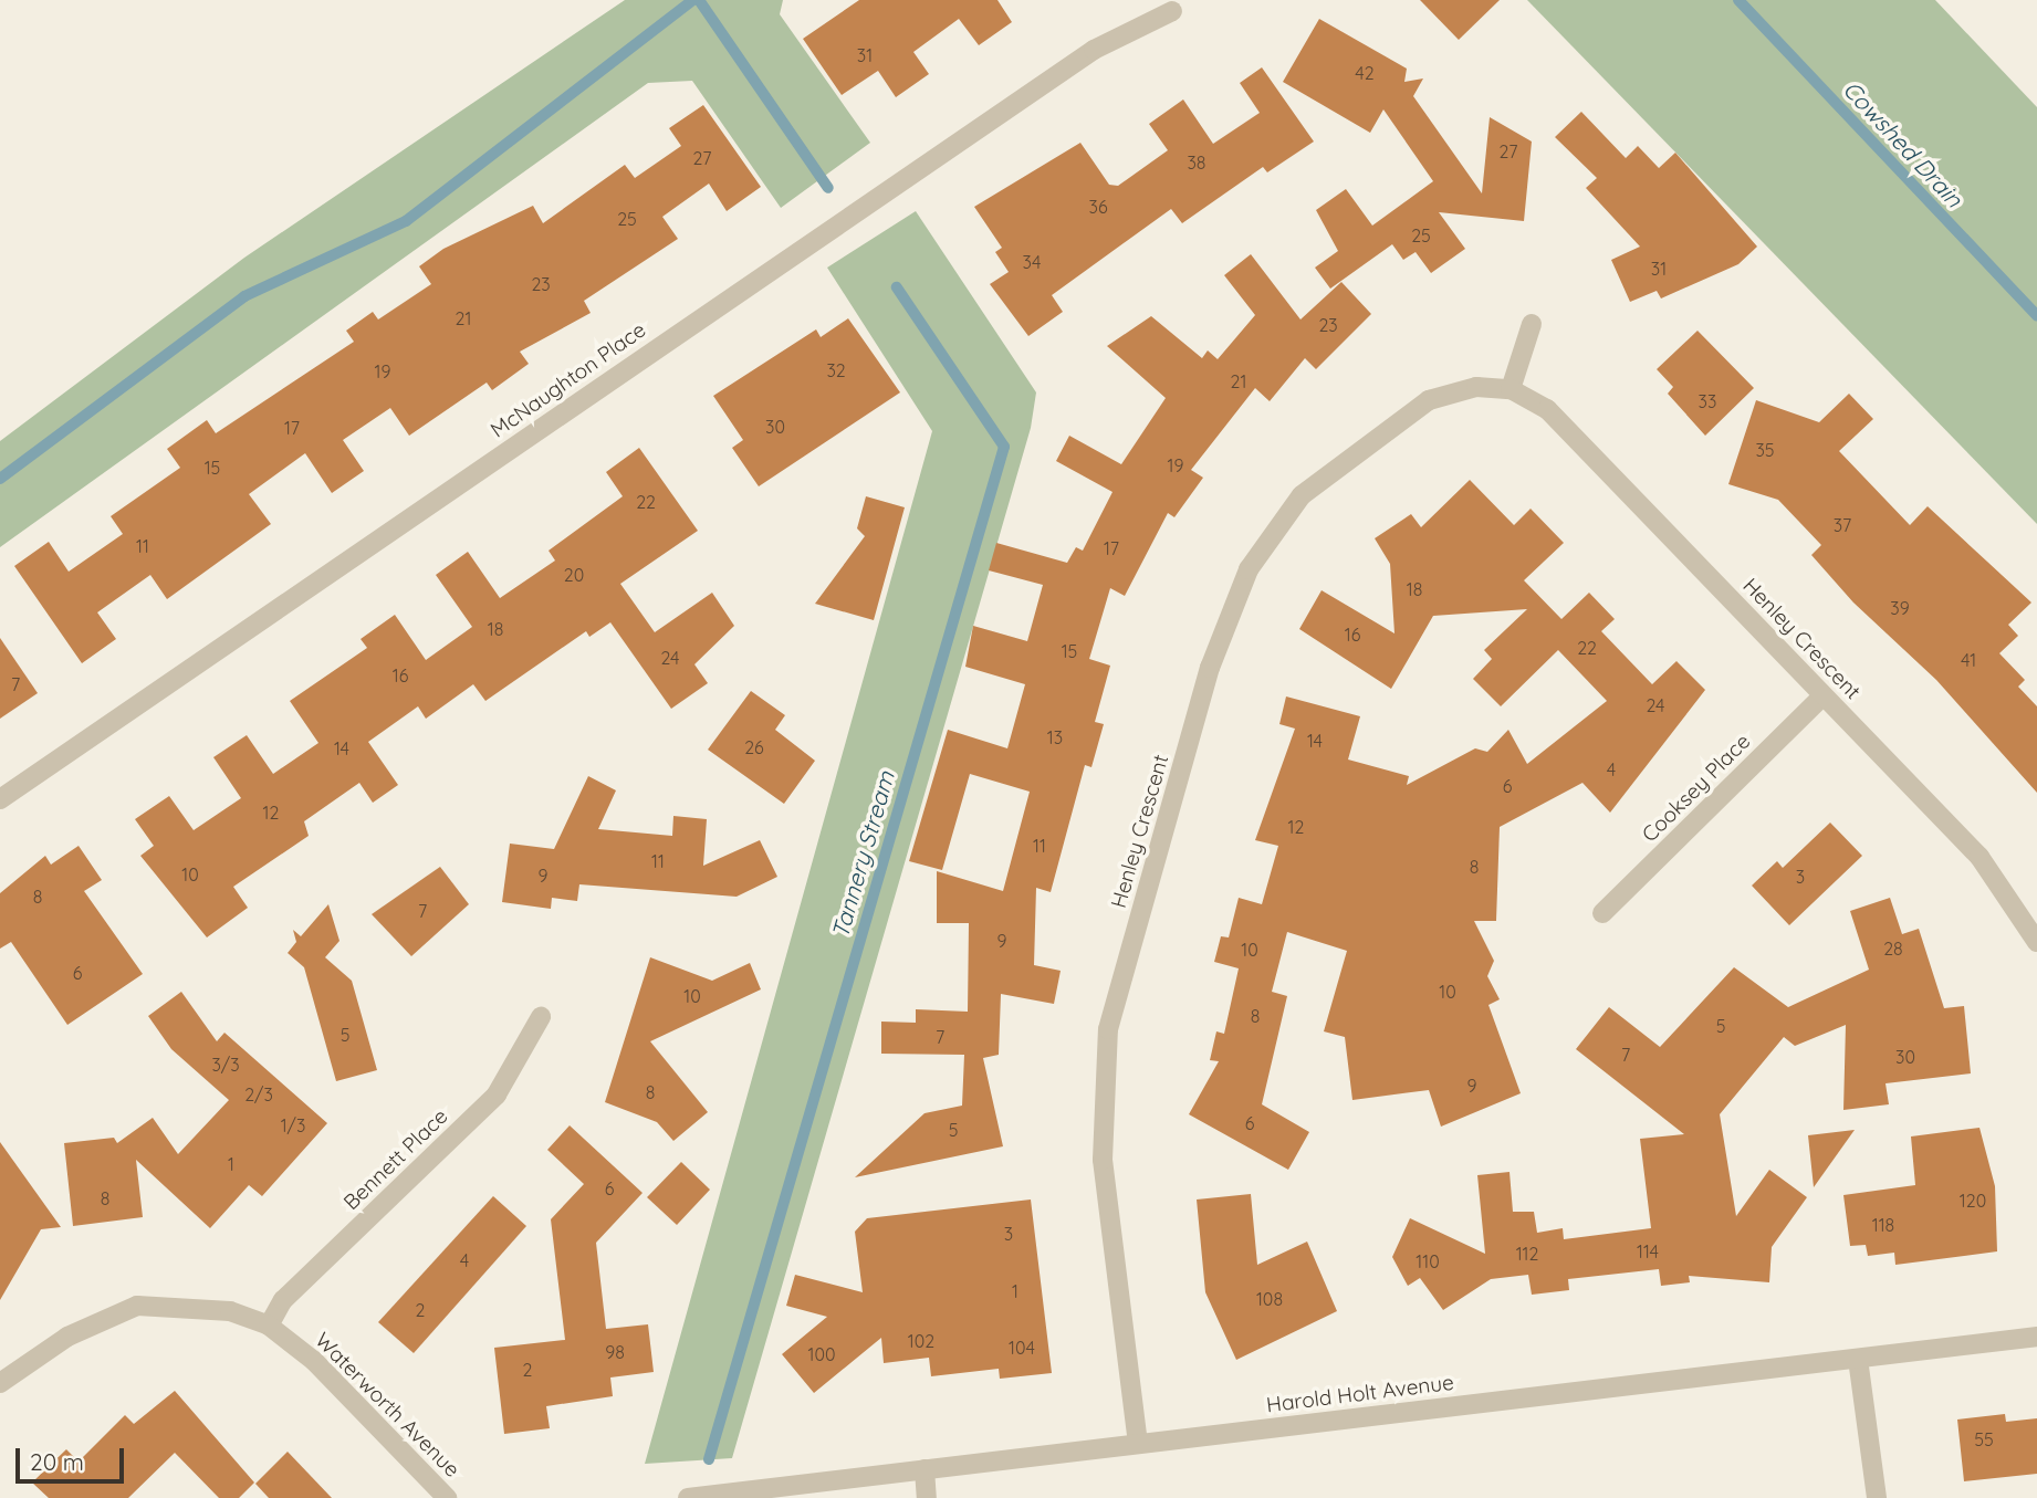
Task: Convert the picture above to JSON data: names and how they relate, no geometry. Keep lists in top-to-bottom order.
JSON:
{
  "streets": {
    "street": [
      "McNaughton Place",
      "Henley Crescent",
      "Cooksey Place",
      "Bennett Place",
      "Harold Holt Avenue",
      "Waterworth Avenue"
    ]
  },
  "crossings": [
    ["Henley Crescent", "Cooksey Place"],
    ["Henley Crescent", "Harold Holt Avenue"],
    ["Bennett Place", "Waterworth Avenue"]
  ],
  "water": ["Cowshed Drain", "Tannery Stream"],
  "house_numbers": [
    "31",
    "42",
    "27",
    "27",
    "38",
    "36",
    "25",
    "25",
    "34",
    "31",
    "23",
    "21",
    "23",
    "32",
    "19",
    "21",
    "33",
    "30",
    "17",
    "35",
    "19",
    "15",
    "22",
    "37",
    "11",
    "17",
    "20",
    "18",
    "39",
    "18",
    "16",
    "22",
    "15",
    "24",
    "41",
    "16",
    "7",
    "24",
    "13",
    "14",
    "26",
    "14",
    "4",
    "6",
    "12",
    "12",
    "11",
    "11",
    "8",
    "10",
    "9",
    "3",
    "8",
    "7",
    "9",
    "28",
    "10",
    "6",
    "10",
    "10",
    "8",
    "5",
    "5",
    "7",
    "7",
    "30",
    "3/3",
    "9",
    "8",
    "2/3",
    "6",
    "1/3",
    "5",
    "1",
    "6",
    "8",
    "120",
    "118",
    "3",
    "114",
    "112",
    "4",
    "110",
    "1",
    "108",
    "2",
    "102",
    "104",
    "98",
    "100",
    "2",
    "55"
  ],
  "scale_bar": "20 m"
}
